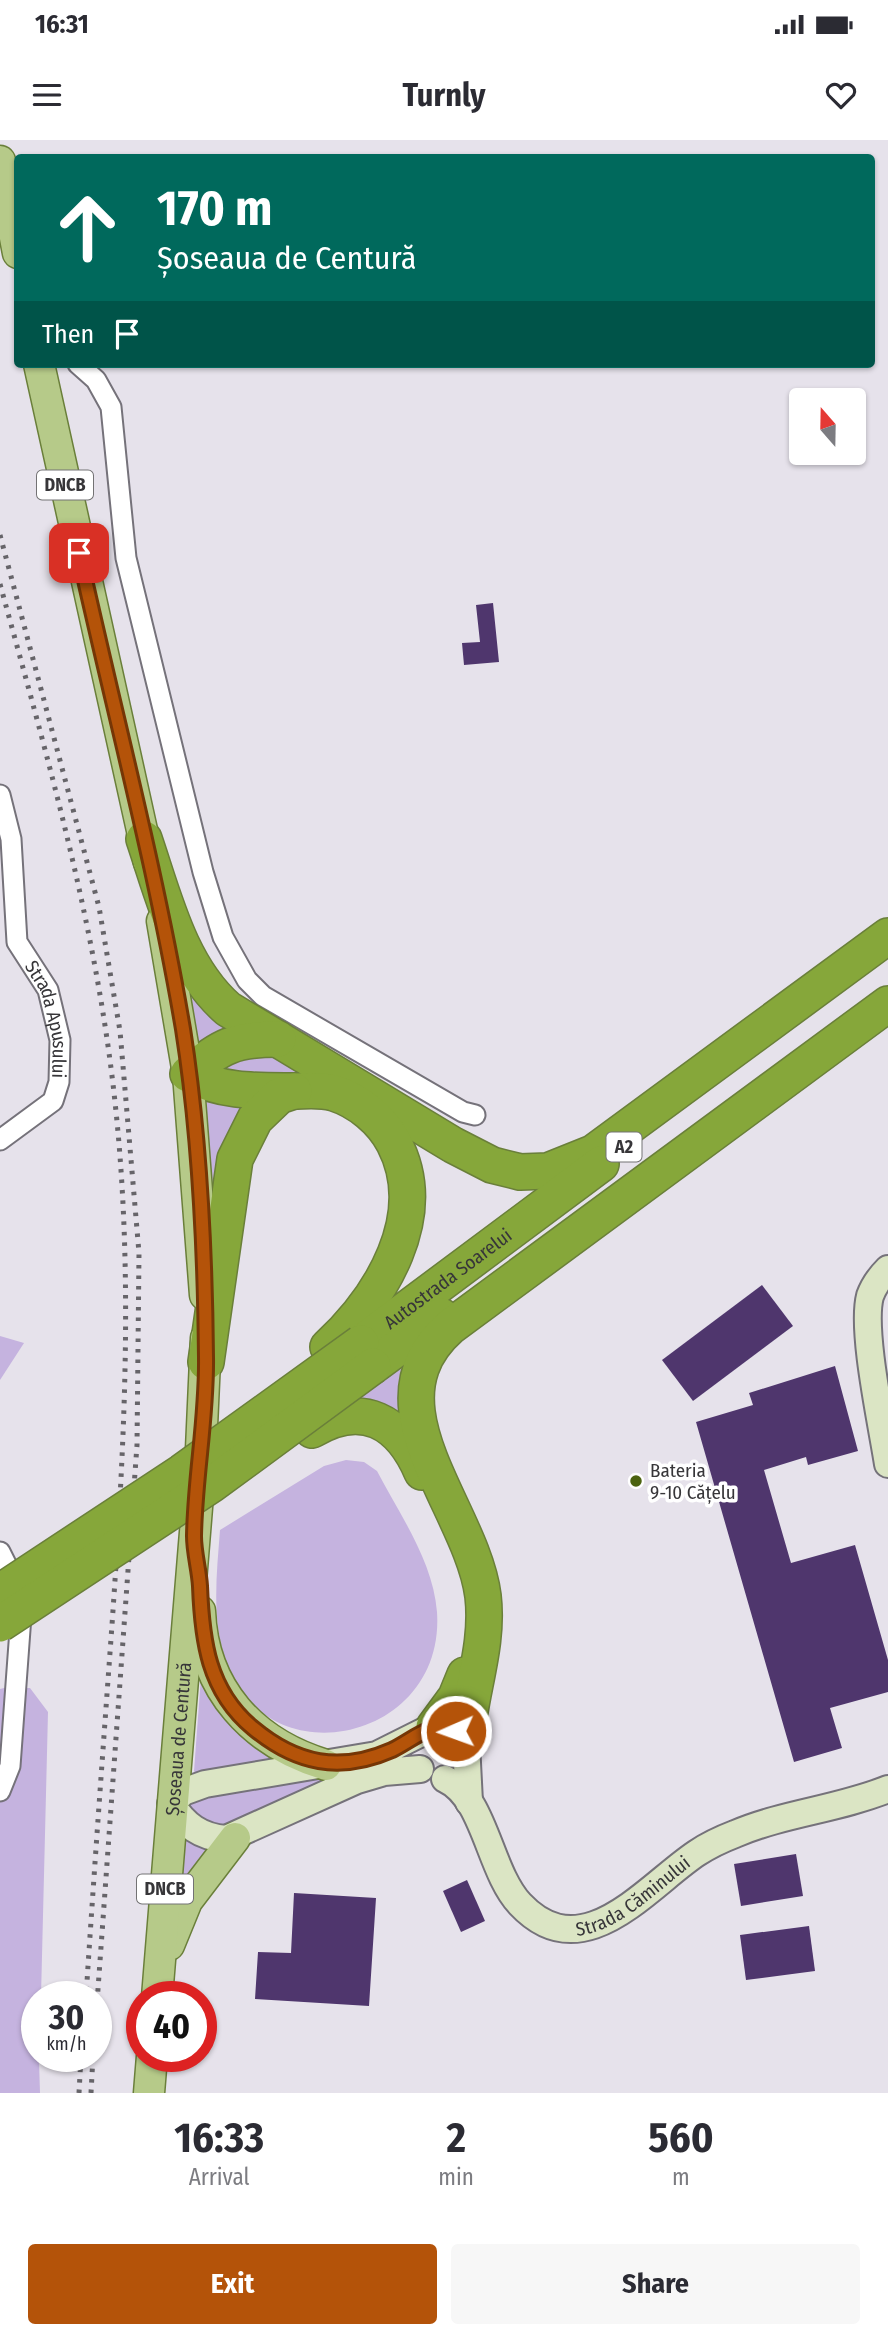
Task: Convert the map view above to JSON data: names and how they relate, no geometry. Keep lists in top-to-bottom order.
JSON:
{
  "streets": {
    "highway": ["A2", "Autostrada Soarelui"],
    "main road": ["DNCB", "Șoseaua de Centură"],
    "street": ["Strada Apusului", "Strada Căminului"]
  },
  "places": ["Bateria 9-10 Cățelu"],
  "north": "top",
  "page": {
    "status": "16:31",
    "header": "Turnly",
    "turn": ["170 m", "Șoseaua de Centură"],
    "then": "Then",
    "speed": "30 km/h",
    "limit": "40",
    "eta": [
      "16:33",
      "Arrival",
      "2",
      "min",
      "560",
      "m"
    ],
    "buttons": ["Exit", "Share"]
  }
}
